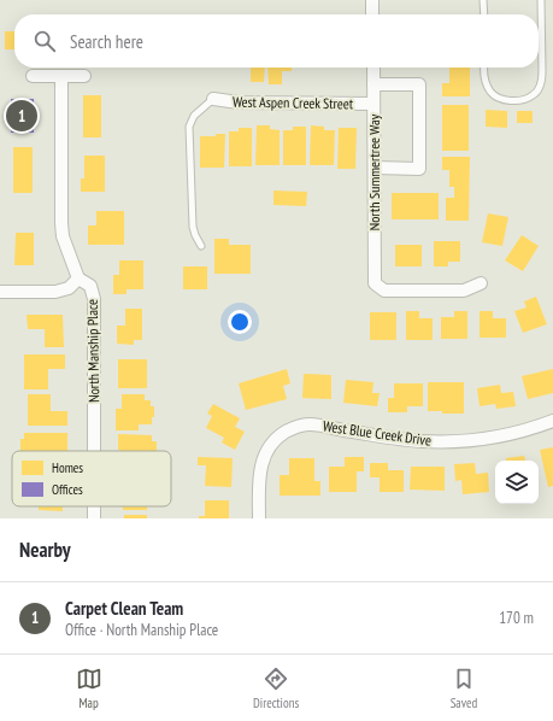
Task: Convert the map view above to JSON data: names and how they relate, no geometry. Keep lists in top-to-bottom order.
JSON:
{
  "streets": {
    "street": [
      "West Aspen Creek Street",
      "North Summertree Way",
      "North Manship Place",
      "West Blue Creek Drive"
    ]
  },
  "crossings": [
    ["West Aspen Creek Street", "North Summertree Way"]
  ],
  "legend": ["Homes", "Offices"],
  "page": {
    "search": "Search here",
    "pins": "1",
    "heading": "Nearby",
    "list": [
      {
        "mark": "1",
        "name": "Carpet Clean Team",
        "note": "Office · North Manship Place",
        "value": "170 m"
      }
    ],
    "nav": ["Map", "Directions", "Saved"]
  }
}
